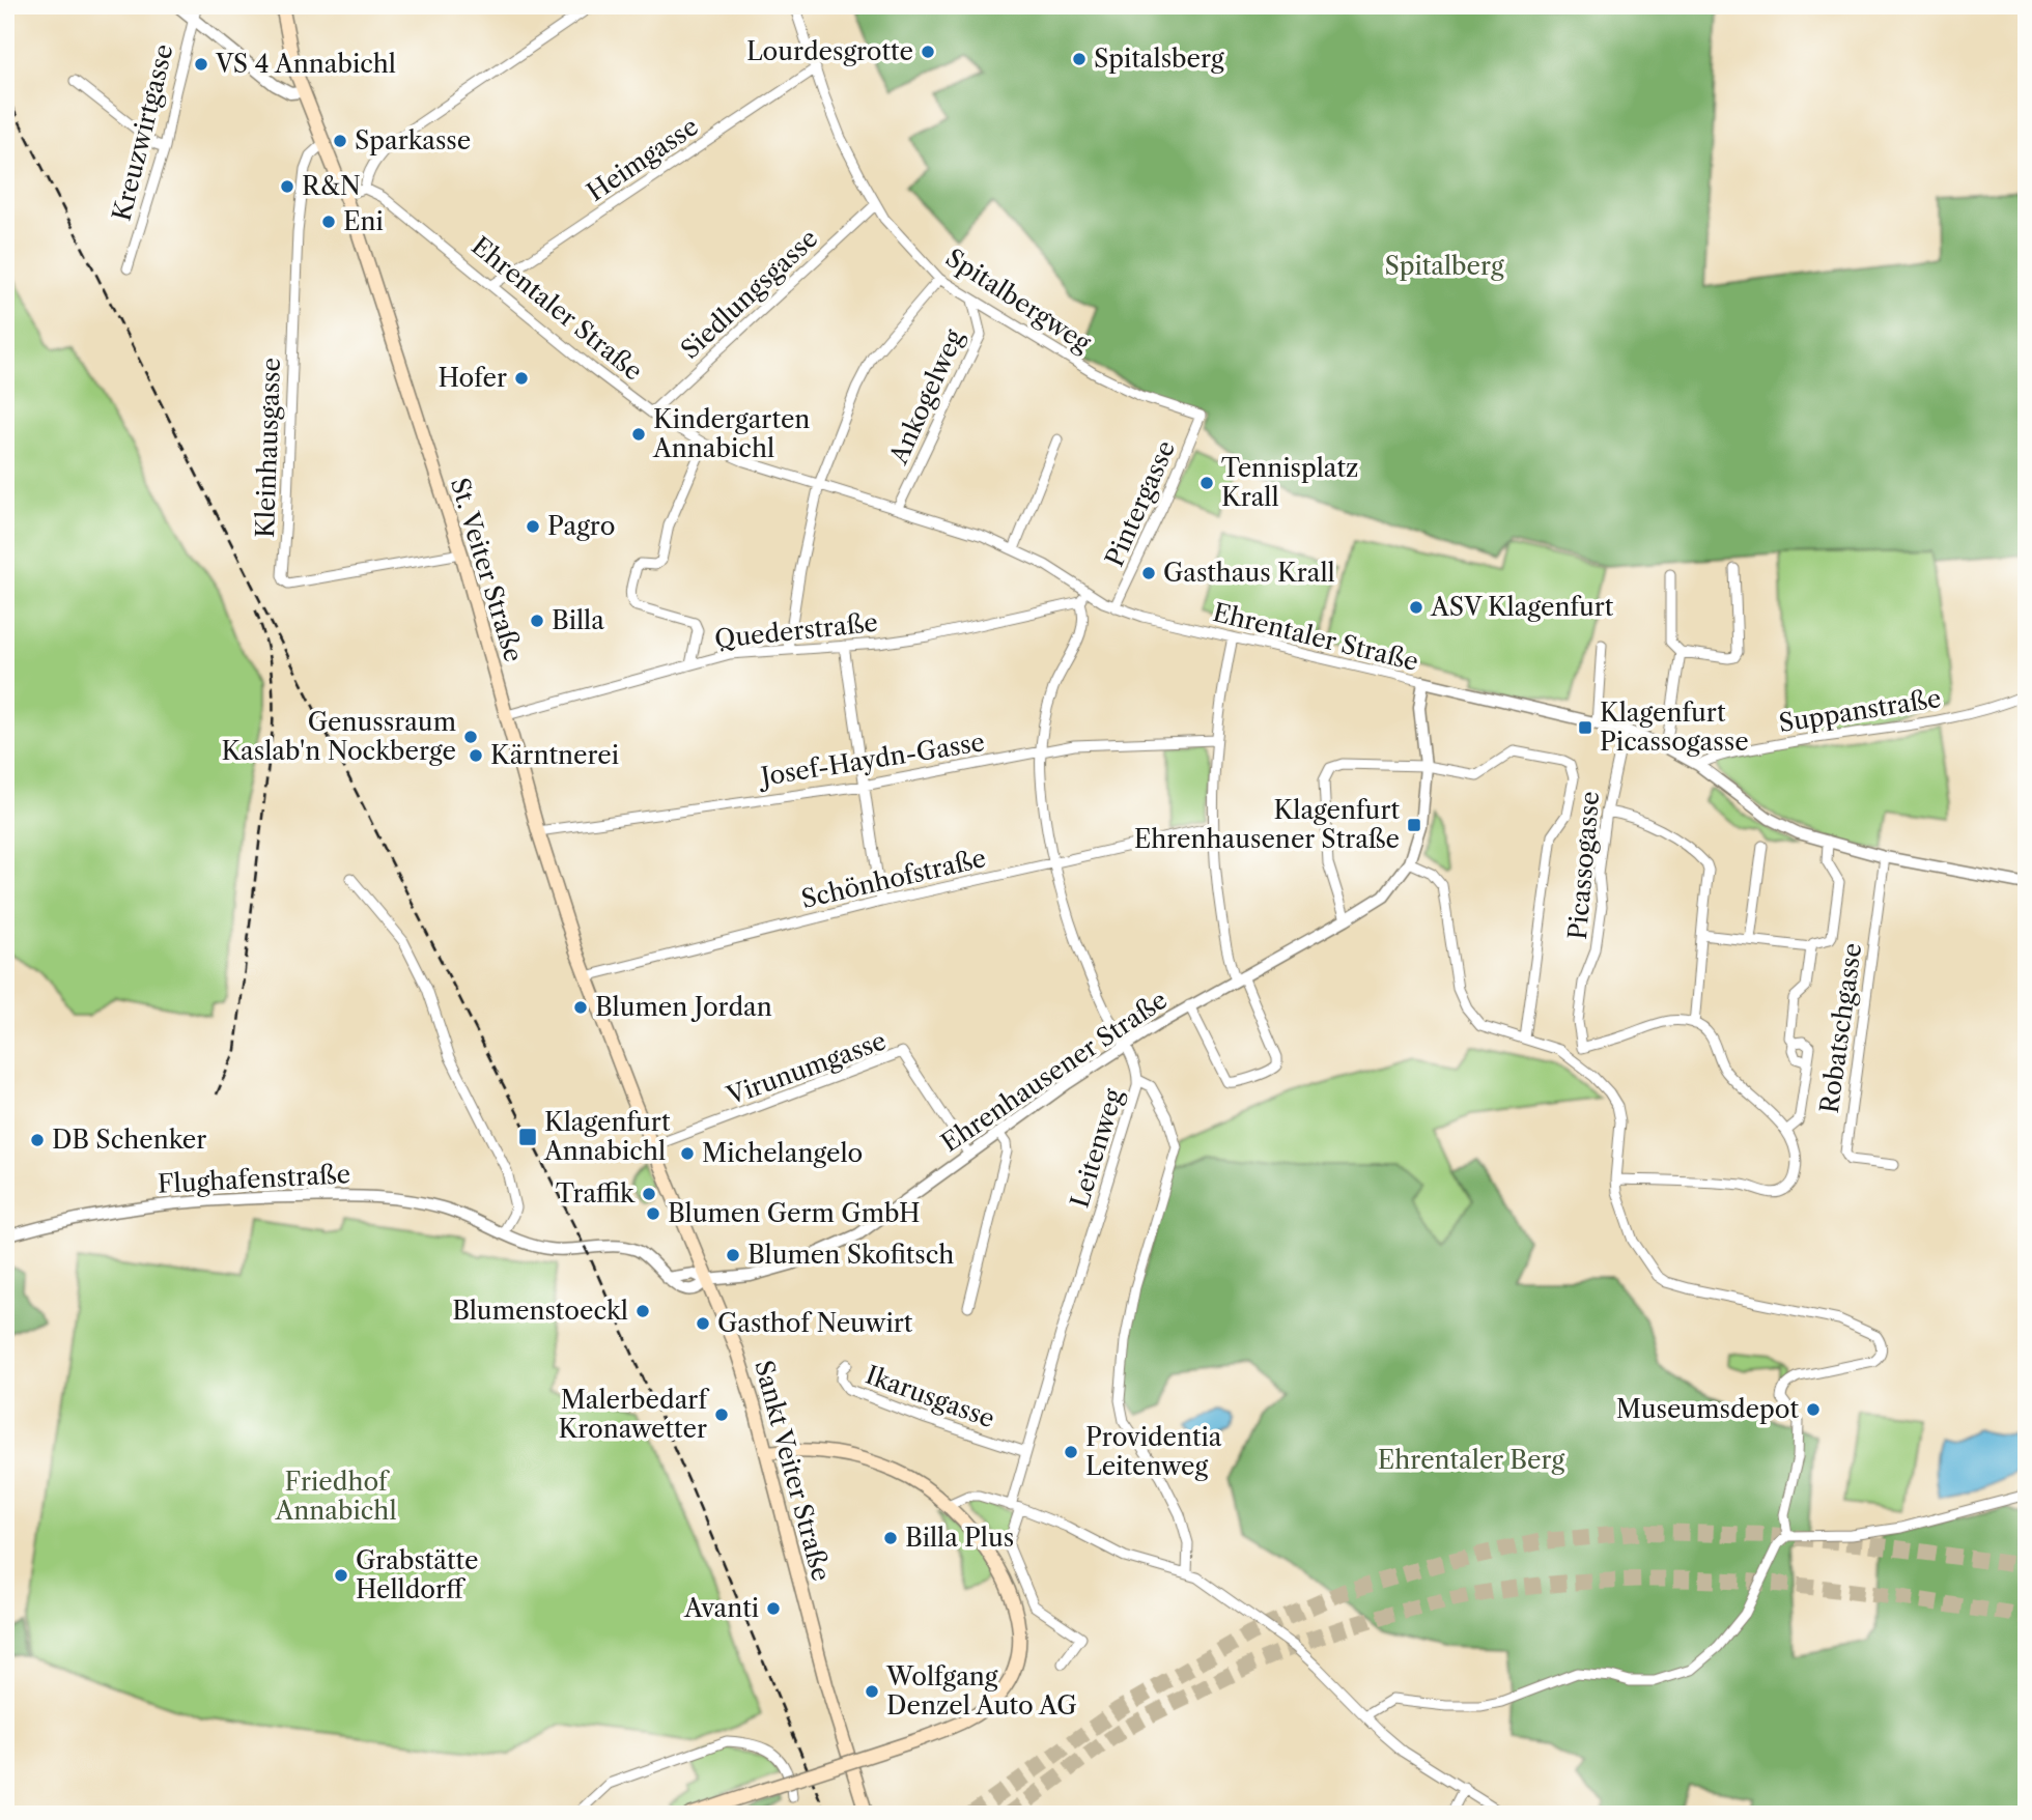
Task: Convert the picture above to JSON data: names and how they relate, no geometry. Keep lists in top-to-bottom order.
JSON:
{
  "streets": {
    "main road": ["St. Veiter Straße", "Sankt Veiter Straße"],
    "street": [
      "Kreuzwirtgasse",
      "Heimgasse",
      "Siedlungsgasse",
      "Spitalbergweg",
      "Ehrentaler Straße",
      "Ankogelweg",
      "Kleinhausgasse",
      "Pintergasse",
      "Quederstraße",
      "Suppanstraße",
      "Josef-Haydn-Gasse",
      "Picassogasse",
      "Schönhofstraße",
      "Robatschgasse",
      "Virunumgasse",
      "Ehrenhausener Straße",
      "Leitenweg",
      "Flughafenstraße",
      "Ikarusgasse"
    ]
  },
  "crossings": [
    ["Heimgasse", "Spitalbergweg"],
    ["Heimgasse", "Ehrentaler Straße"],
    ["Siedlungsgasse", "Spitalbergweg"],
    ["Siedlungsgasse", "Ehrentaler Straße"],
    ["Spitalbergweg", "Ankogelweg"],
    ["Spitalbergweg", "Pintergasse"],
    ["Ehrentaler Straße", "Ankogelweg"],
    ["Ehrentaler Straße", "Pintergasse"],
    ["Ehrentaler Straße", "Ehrenhausener Straße"],
    ["Kleinhausgasse", "St. Veiter Straße"],
    ["St. Veiter Straße", "Quederstraße"],
    ["St. Veiter Straße", "Josef-Haydn-Gasse"],
    ["St. Veiter Straße", "Schönhofstraße"],
    ["St. Veiter Straße", "Virunumgasse"],
    ["St. Veiter Straße", "Sankt Veiter Straße"],
    ["Quederstraße", "Leitenweg"],
    ["Josef-Haydn-Gasse", "Leitenweg"],
    ["Schönhofstraße", "Leitenweg"],
    ["Virunumgasse", "Ehrenhausener Straße"],
    ["Virunumgasse", "Sankt Veiter Straße"],
    ["Ehrenhausener Straße", "Leitenweg"],
    ["Ehrenhausener Straße", "Flughafenstraße"],
    ["Ehrenhausener Straße", "Sankt Veiter Straße"],
    ["Leitenweg", "Ikarusgasse"],
    ["Flughafenstraße", "Sankt Veiter Straße"]
  ],
  "parks": ["Spitalberg", "Ehrentaler Berg", "Friedhof Annabichl"],
  "places": {
    "other": [
      "Lourdesgrotte",
      "Spitalsberg",
      "VS 4 Annabichl",
      "Sparkasse",
      "R&N",
      "Eni",
      "Hofer",
      "Kindergarten Annabichl",
      "Tennisplatz Krall",
      "Pagro",
      "Gasthaus Krall",
      "ASV Klagenfurt",
      "Billa",
      "Genussraum Kaslab'n Nockberge",
      "Kärntnerei",
      "Blumen Jordan",
      "DB Schenker",
      "Michelangelo",
      "Traffik",
      "Blumen Germ GmbH",
      "Blumen Skofitsch",
      "Blumenstoeckl",
      "Gasthof Neuwirt",
      "Museumsdepot",
      "Malerbedarf Kronawetter",
      "Providentia Leitenweg",
      "Billa Plus",
      "Grabstätte Helldorff",
      "Avanti",
      "Wolfgang Denzel Auto AG"
    ],
    "transit": ["Klagenfurt Picassogasse", "Klagenfurt Ehrenhausener Straße", "Klagenfurt Annabichl"]
  }
}
